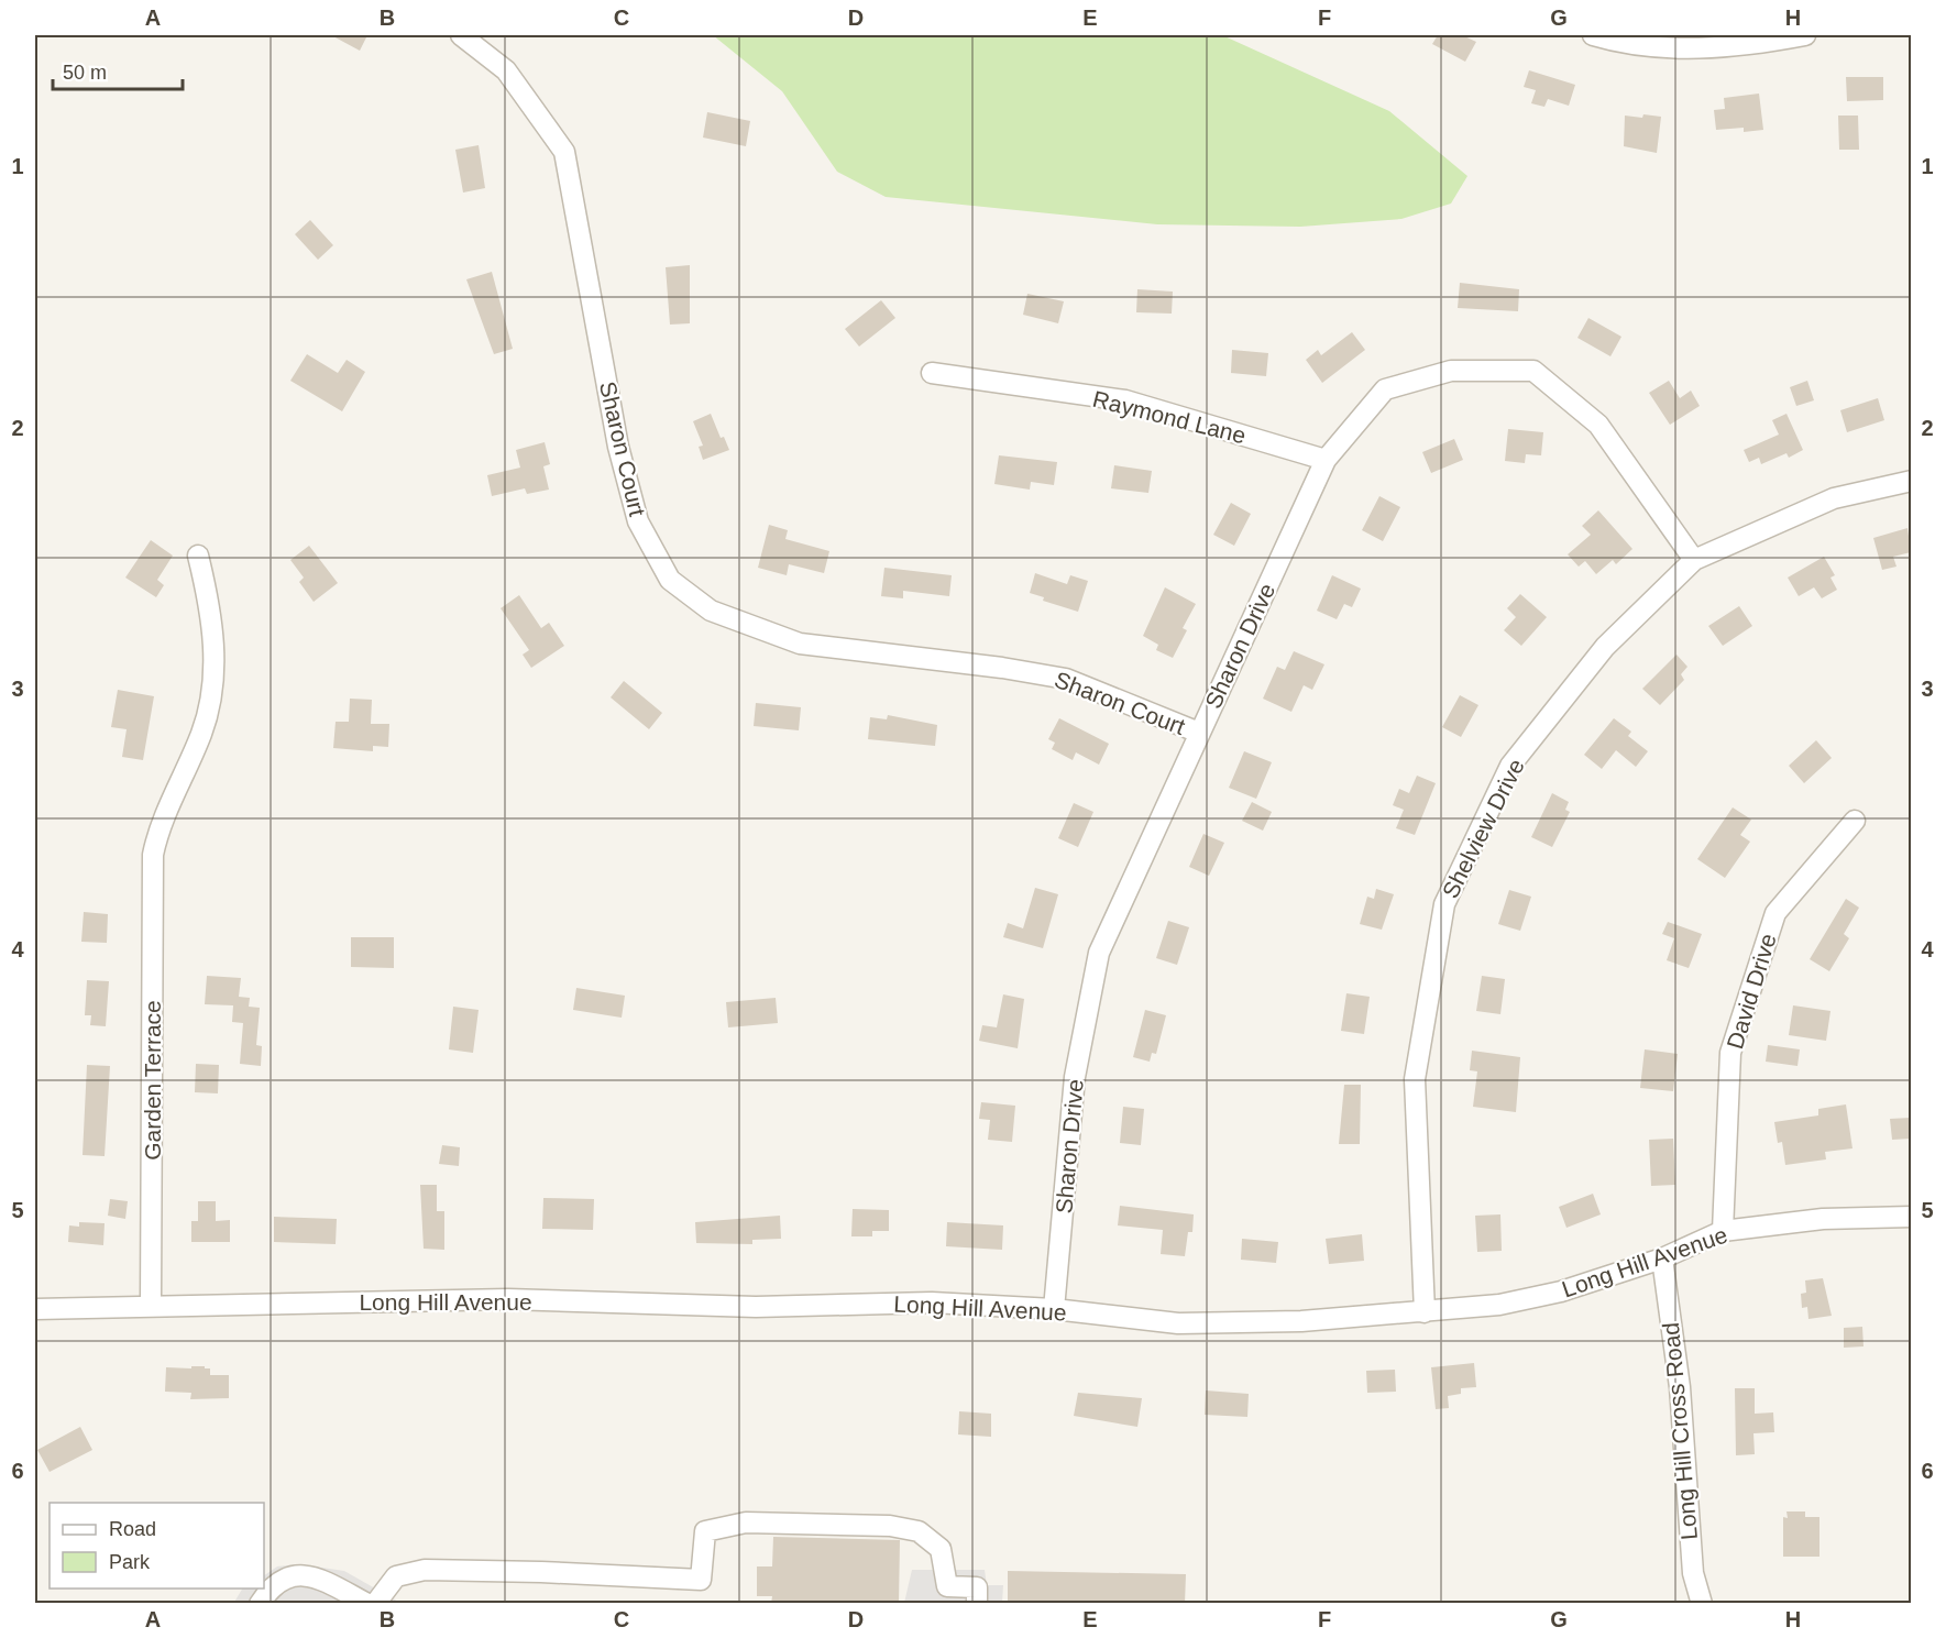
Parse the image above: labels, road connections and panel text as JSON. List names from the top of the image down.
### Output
{
  "streets": {
    "street": [
      "Raymond Lane",
      "Sharon Court",
      "Sharon Drive",
      "Shelview Drive",
      "David Drive",
      "Garden Terrace",
      "Long Hill Avenue",
      "Long Hill Cross Road"
    ]
  },
  "crossings": [
    ["Raymond Lane", "Sharon Drive"],
    ["Sharon Court", "Sharon Drive"],
    ["Sharon Drive", "Shelview Drive"],
    ["Sharon Drive", "Long Hill Avenue"],
    ["Shelview Drive", "Long Hill Avenue"],
    ["David Drive", "Long Hill Avenue"],
    ["Garden Terrace", "Long Hill Avenue"],
    ["Long Hill Avenue", "Long Hill Cross Road"]
  ],
  "legend": ["Road", "Park"],
  "scale_bar": "50 m",
  "grid": {
    "columns": [
      "A",
      "B",
      "C",
      "D",
      "E",
      "F",
      "G",
      "H"
    ],
    "rows": [
      "1",
      "2",
      "3",
      "4",
      "5",
      "6"
    ]
  }
}
